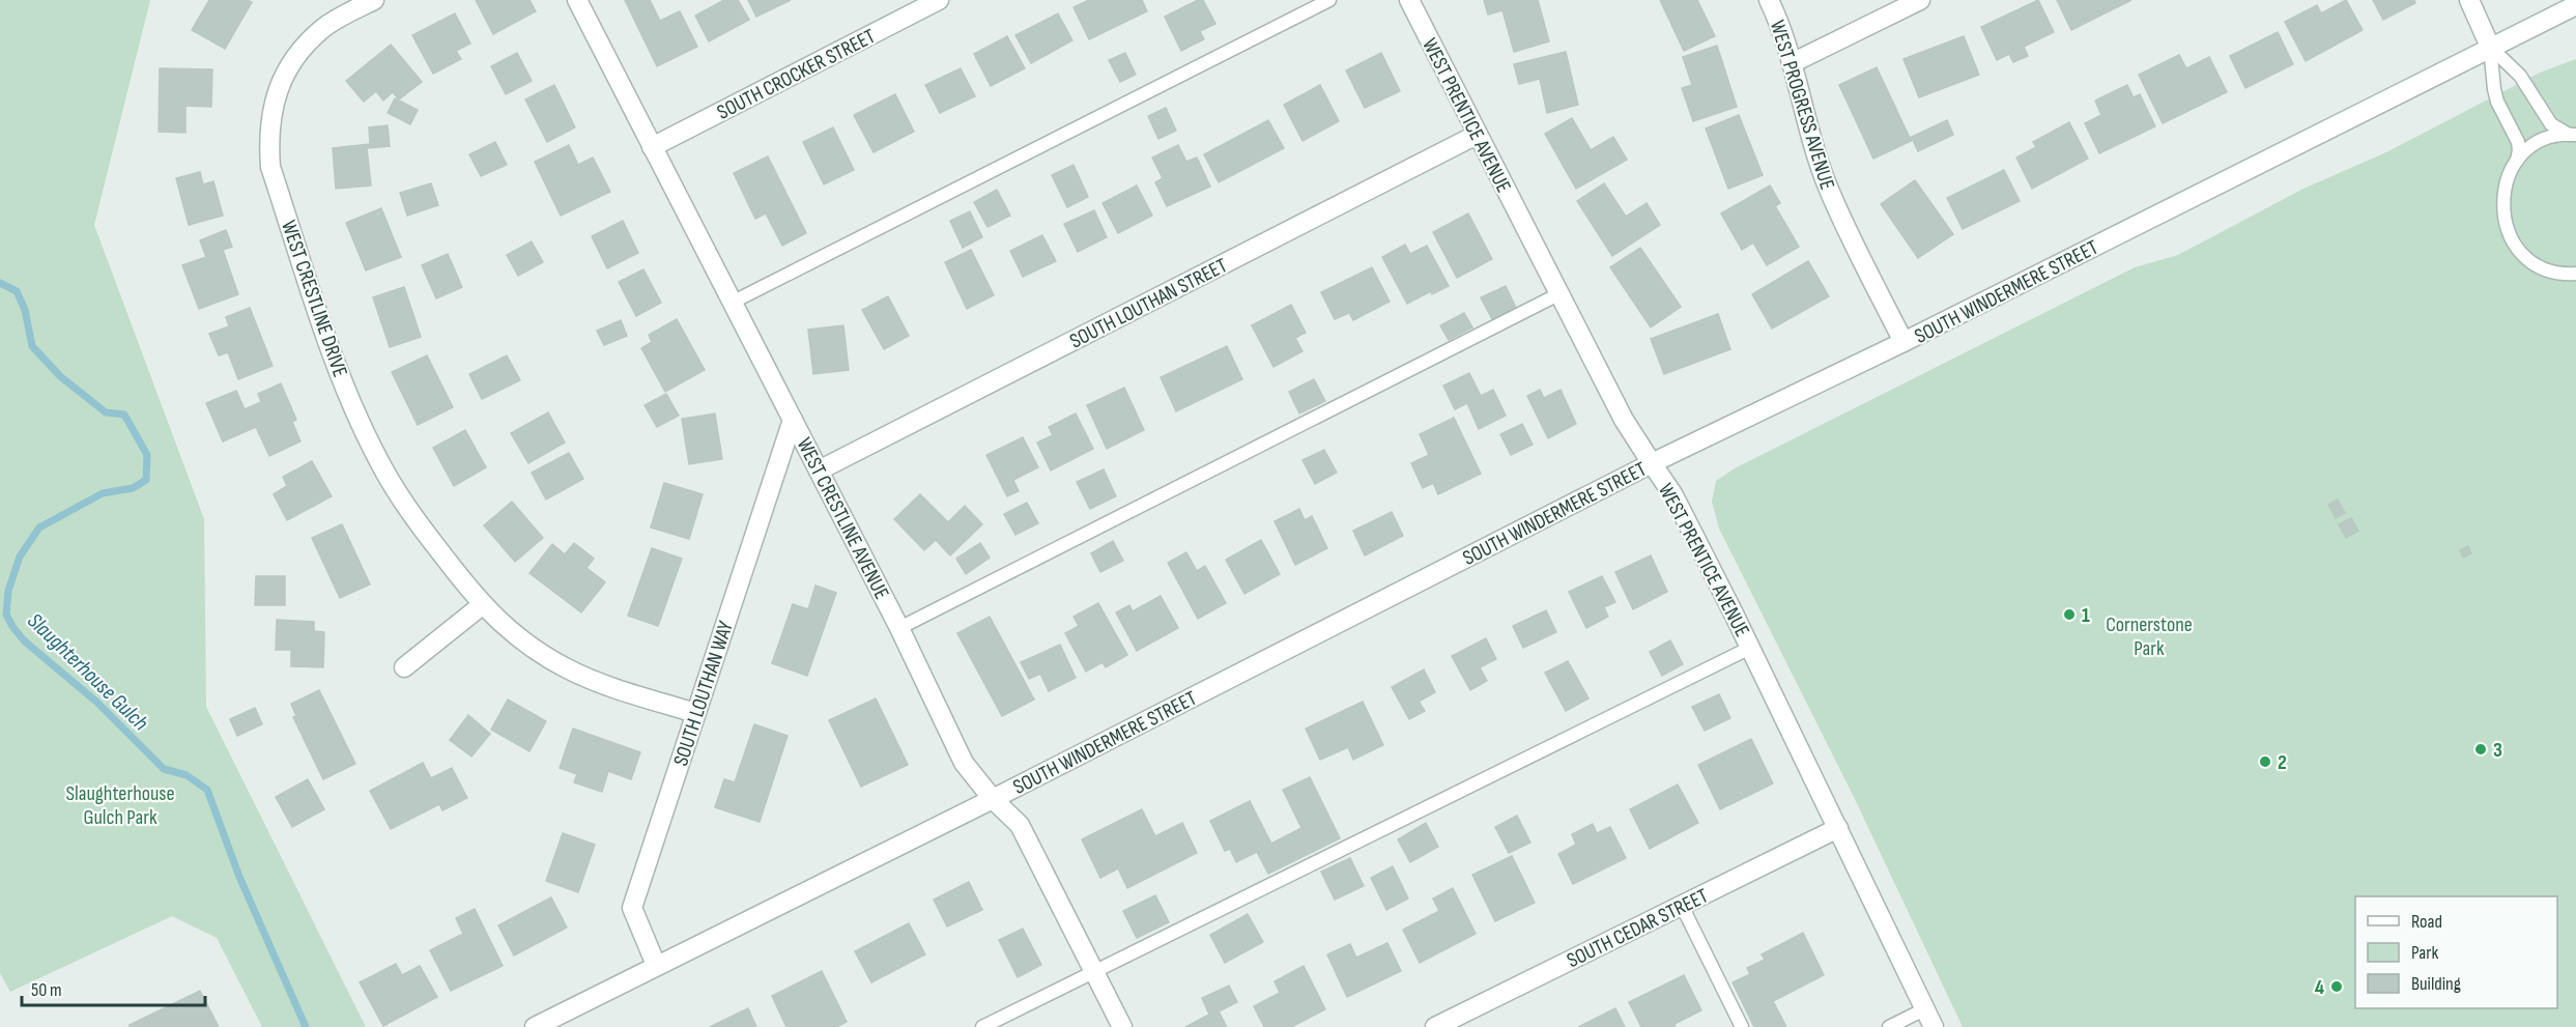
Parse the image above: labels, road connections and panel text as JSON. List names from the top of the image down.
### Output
{
  "streets": {
    "street": [
      "SOUTH CROCKER STREET",
      "WEST PROGRESS AVENUE",
      "WEST PRENTICE AVENUE",
      "SOUTH WINDERMERE STREET",
      "WEST CRESTLINE DRIVE",
      "SOUTH LOUTHAN STREET",
      "WEST CRESTLINE AVENUE",
      "SOUTH LOUTHAN WAY",
      "SOUTH CEDAR STREET"
    ]
  },
  "crossings": [
    ["SOUTH CROCKER STREET", "WEST CRESTLINE AVENUE"],
    ["WEST PROGRESS AVENUE", "SOUTH WINDERMERE STREET"],
    ["WEST PRENTICE AVENUE", "SOUTH WINDERMERE STREET"],
    ["WEST PRENTICE AVENUE", "SOUTH LOUTHAN STREET"],
    ["WEST PRENTICE AVENUE", "SOUTH CEDAR STREET"],
    ["SOUTH WINDERMERE STREET", "WEST CRESTLINE AVENUE"],
    ["SOUTH WINDERMERE STREET", "SOUTH LOUTHAN WAY"],
    ["WEST CRESTLINE DRIVE", "SOUTH LOUTHAN WAY"],
    ["SOUTH LOUTHAN STREET", "WEST CRESTLINE AVENUE"],
    ["WEST CRESTLINE AVENUE", "SOUTH LOUTHAN WAY"]
  ],
  "water": ["Slaughterhouse Gulch"],
  "parks": ["Cornerstone Park", "Slaughterhouse Gulch Park"],
  "places": [
    "1",
    "3",
    "2",
    "4"
  ],
  "legend": ["Road", "Park", "Building"],
  "scale_bar": "50 m"
}
